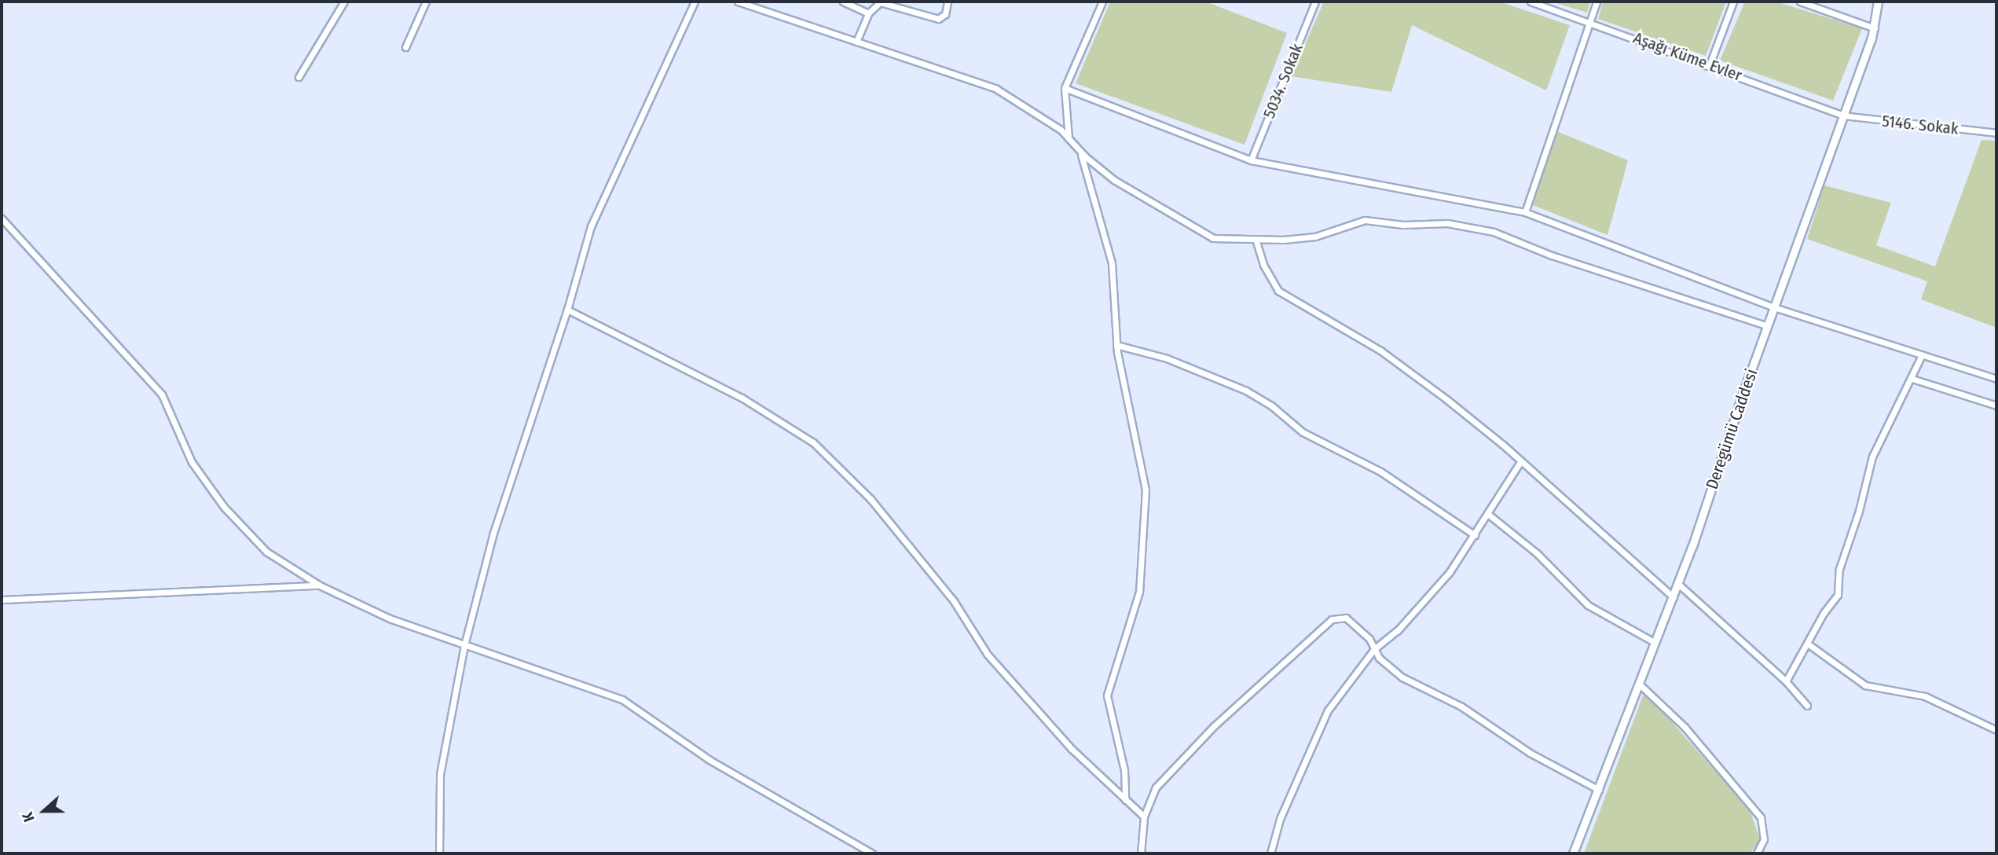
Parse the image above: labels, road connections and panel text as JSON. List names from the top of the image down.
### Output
{
  "streets": {
    "street": [
      "Aşağı Küme Evler",
      "5034. Sokak",
      "5146. Sokak",
      "Deregümü Caddesi"
    ]
  },
  "crossings": [
    ["Aşağı Küme Evler", "5146. Sokak"],
    ["Aşağı Küme Evler", "Deregümü Caddesi"],
    ["5146. Sokak", "Deregümü Caddesi"]
  ],
  "north": "left"
}
